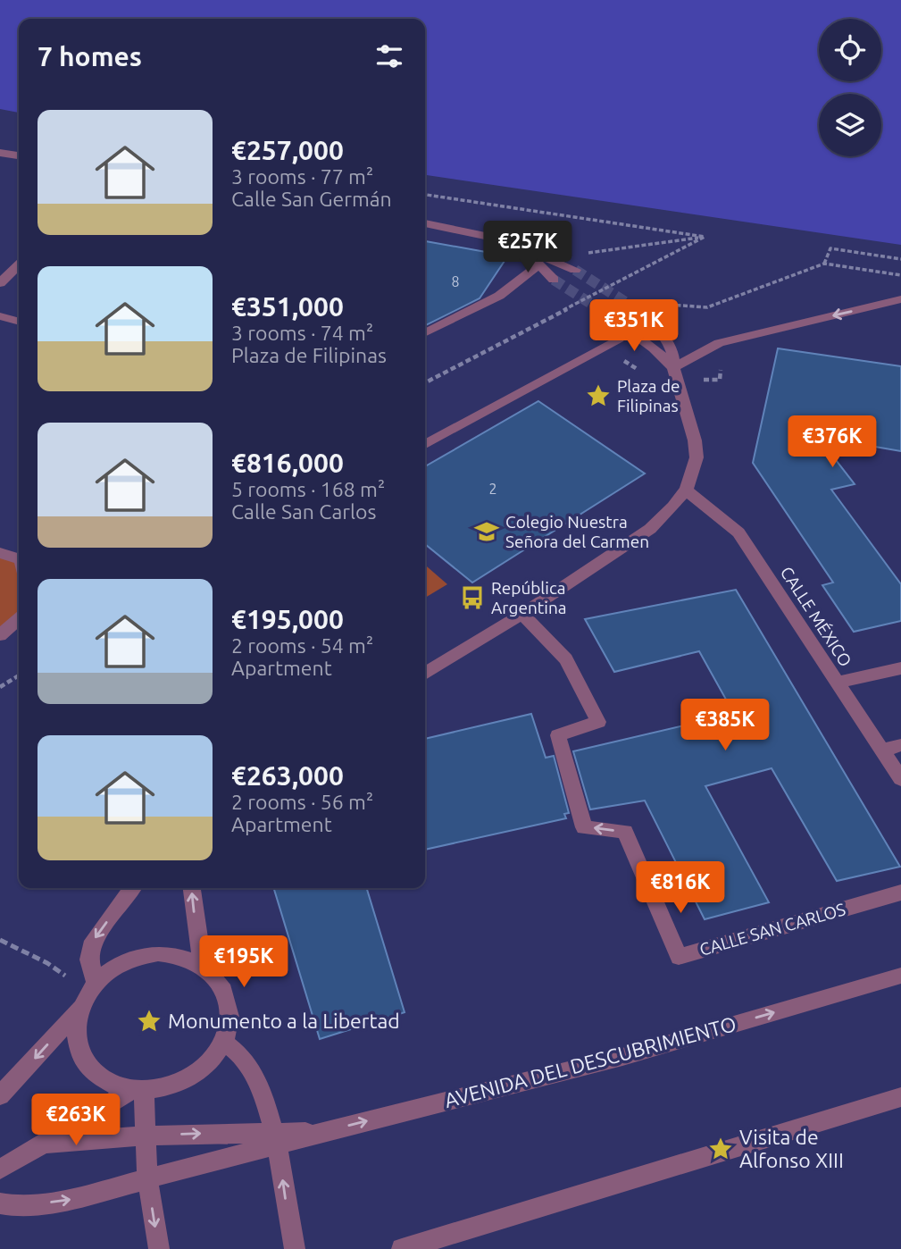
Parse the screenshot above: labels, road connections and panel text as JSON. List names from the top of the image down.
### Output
{
  "streets": {
    "street": ["CALLE MÉXICO", "CALLE SAN CARLOS", "AVENIDA DEL DESCUBRIMIENTO"]
  },
  "places": {
    "place": ["Plaza de Filipinas", "Monumento a la Libertad", "Visita de Alfonso XIII"],
    "school or university": ["Colegio Nuestra Señora del Carmen"],
    "bus stop": ["República Argentina"]
  },
  "house_numbers": ["8", "2"],
  "page": {
    "heading": "7 homes",
    "list": [
      {
        "name": "€257,000",
        "note": "3 rooms · 77 m² · Calle San Germán"
      },
      {
        "name": "€351,000",
        "note": "3 rooms · 74 m² · Plaza de Filipinas"
      },
      {
        "name": "€816,000",
        "note": "5 rooms · 168 m² · Calle San Carlos"
      },
      {
        "name": "€195,000",
        "note": "2 rooms · 54 m² · Apartment"
      },
      {
        "name": "€263,000",
        "note": "2 rooms · 56 m² · Apartment"
      }
    ],
    "price": [
      "€257K",
      "€351K",
      "€376K",
      "€385K",
      "€816K",
      "€195K",
      "€263K"
    ]
  }
}
